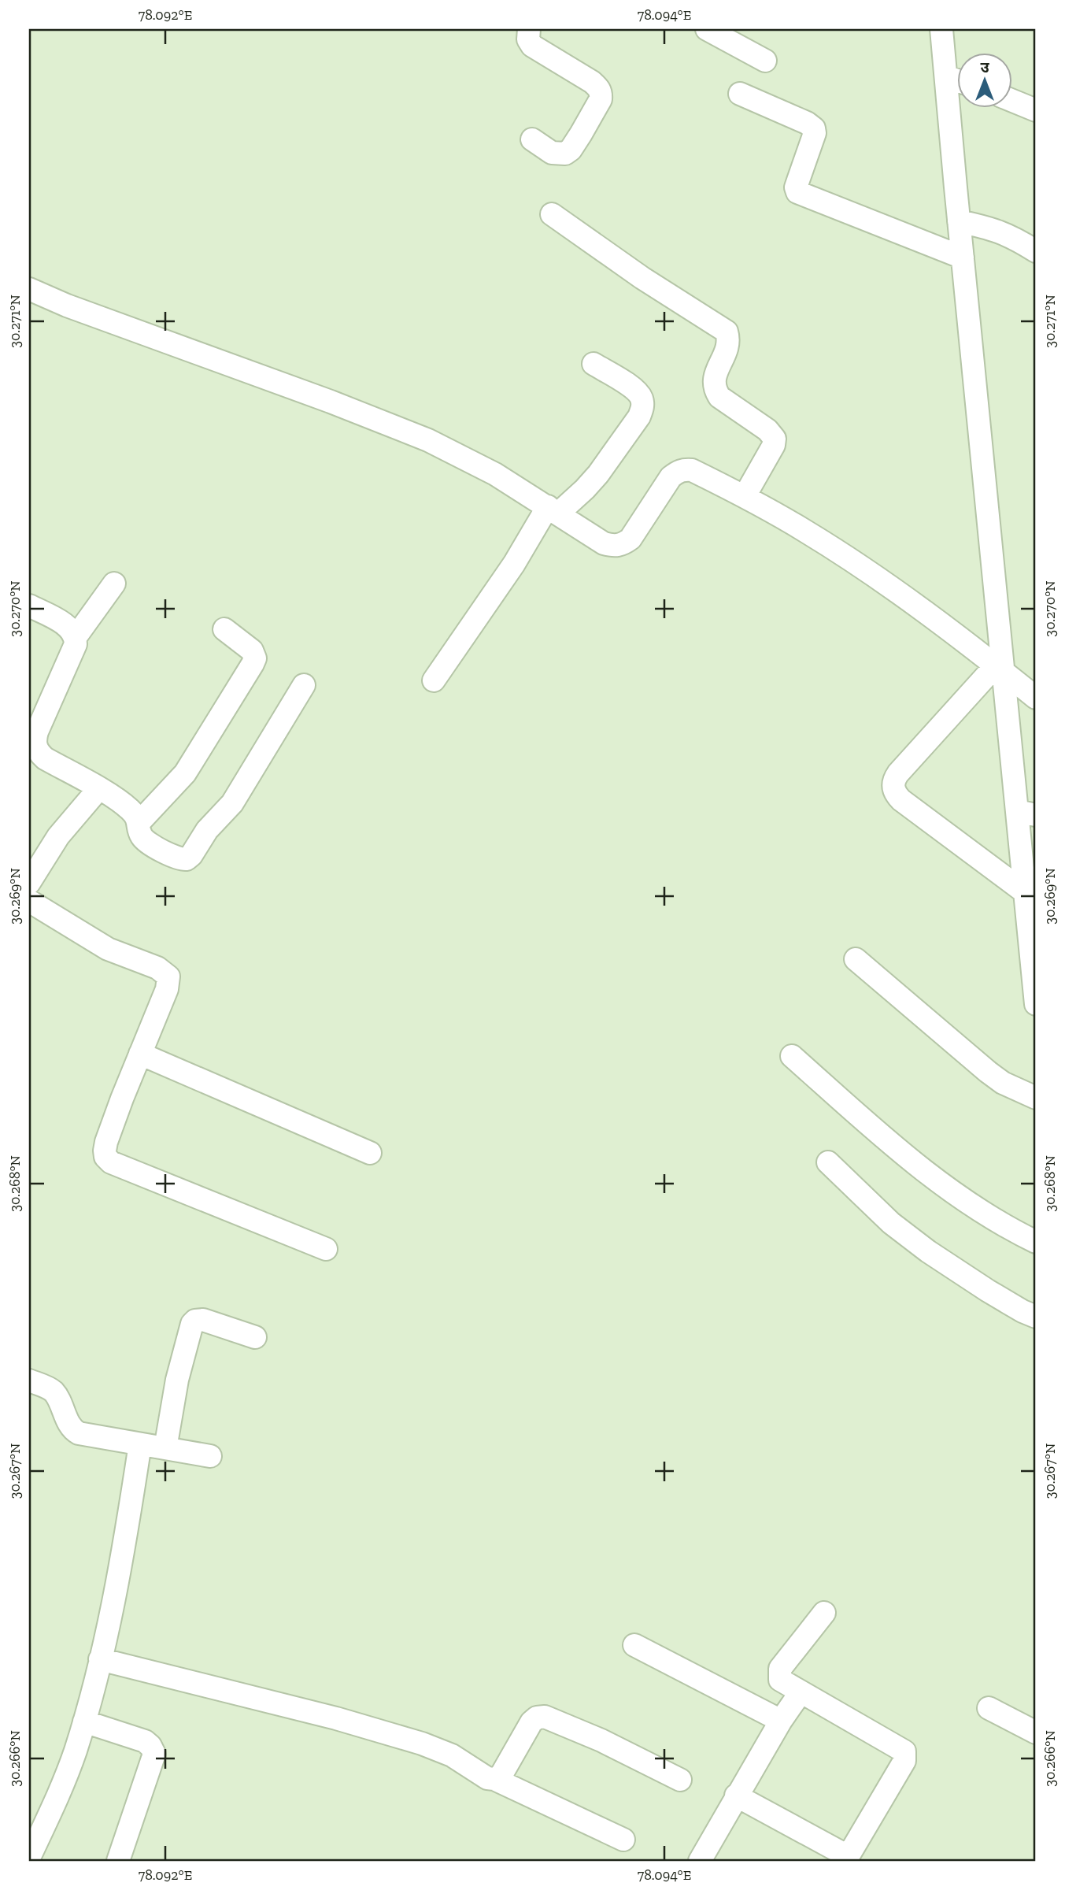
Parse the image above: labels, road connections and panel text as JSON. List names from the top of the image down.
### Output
{
  "north": "top",
  "coordinates": [
    "78.092°E",
    "78.094°E",
    "30.271°N",
    "30.270°N",
    "30.269°N",
    "30.268°N",
    "30.267°N",
    "30.266°N"
  ]
}
